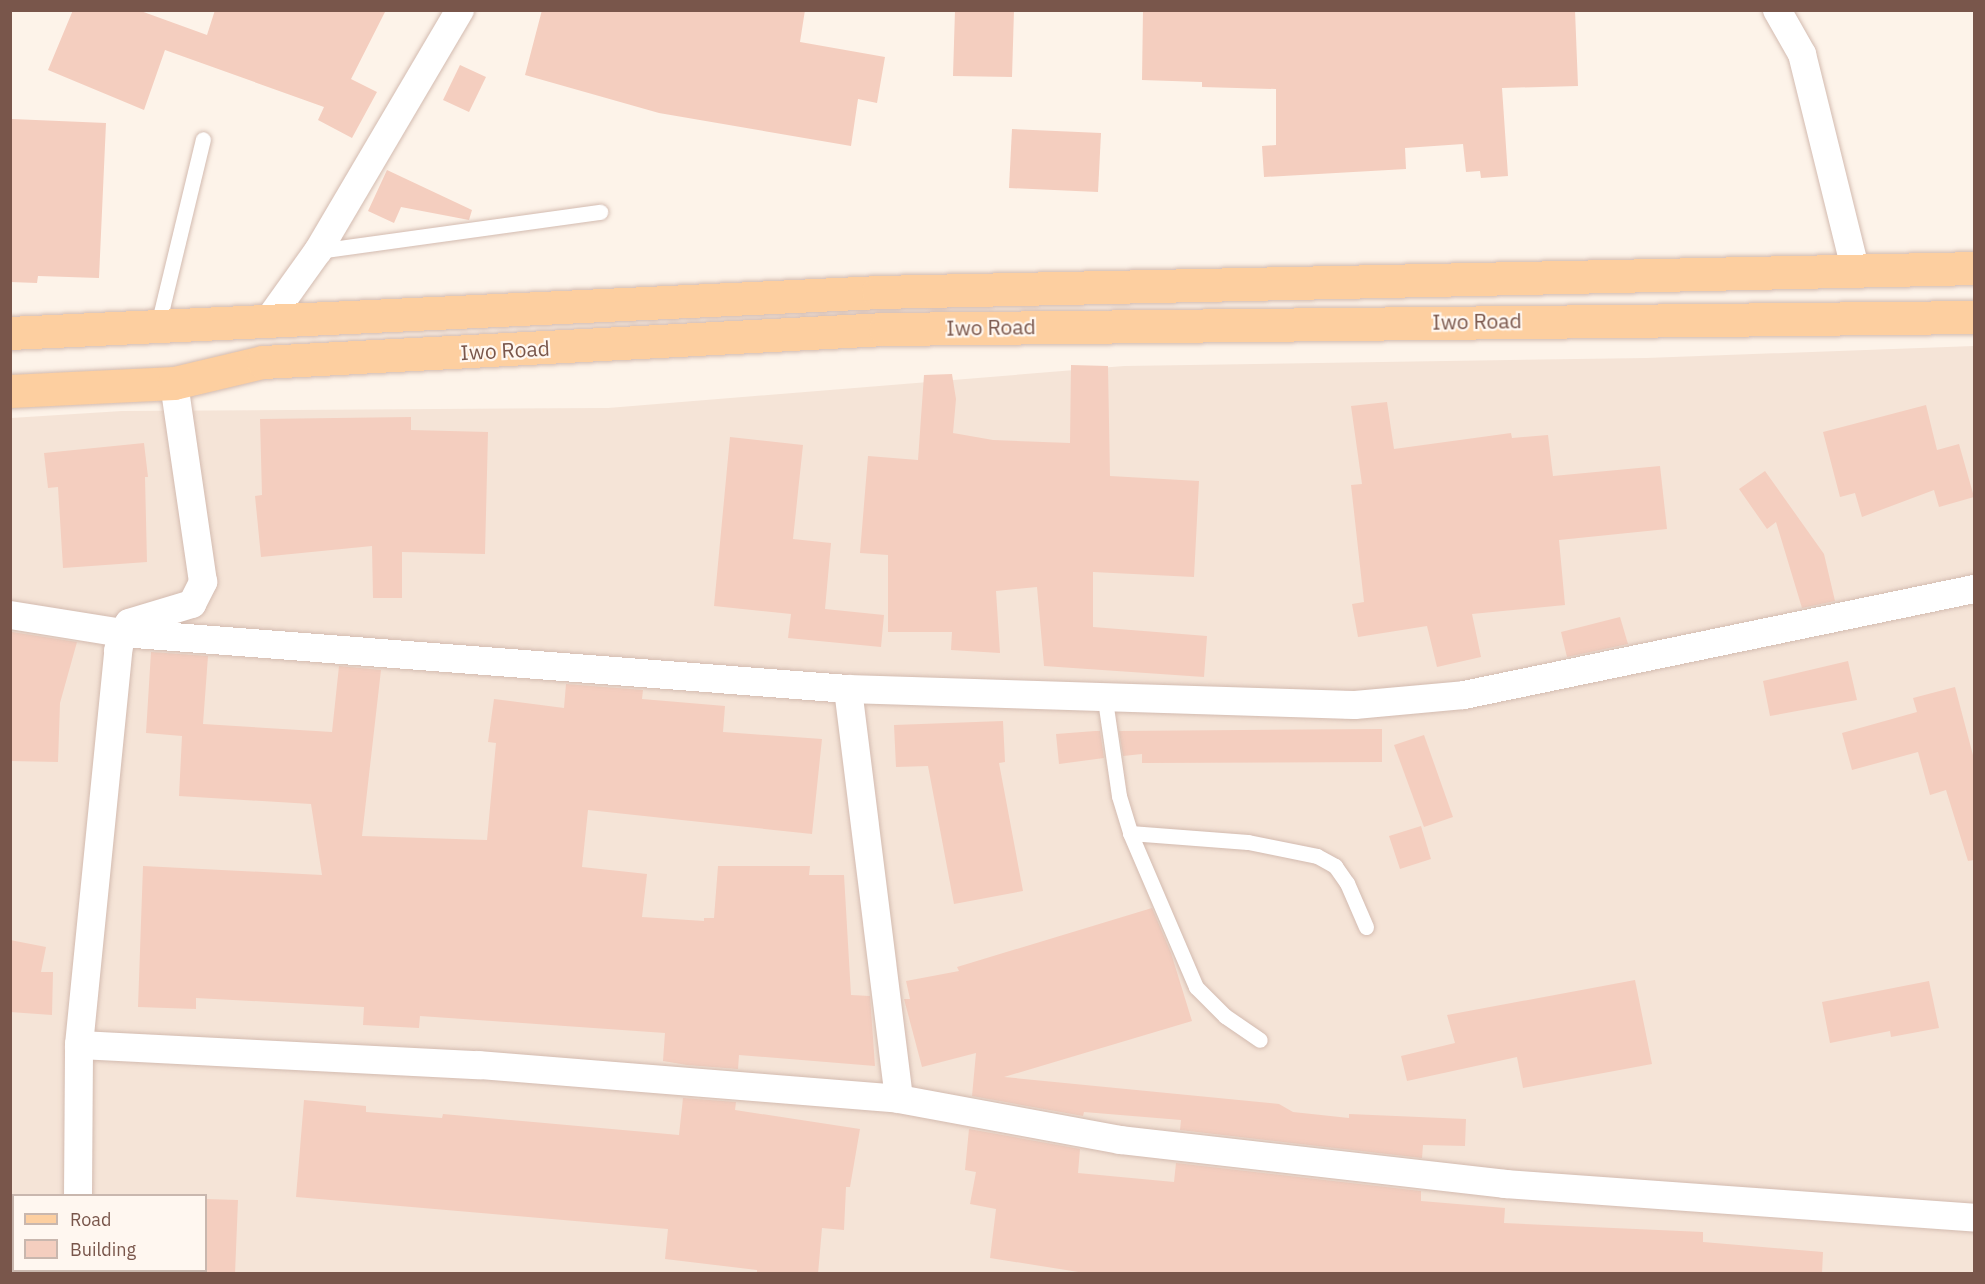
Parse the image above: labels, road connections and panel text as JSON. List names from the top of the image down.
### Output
{
  "streets": {
    "main road": ["Iwo Road"]
  },
  "legend": ["Road", "Building"]
}
